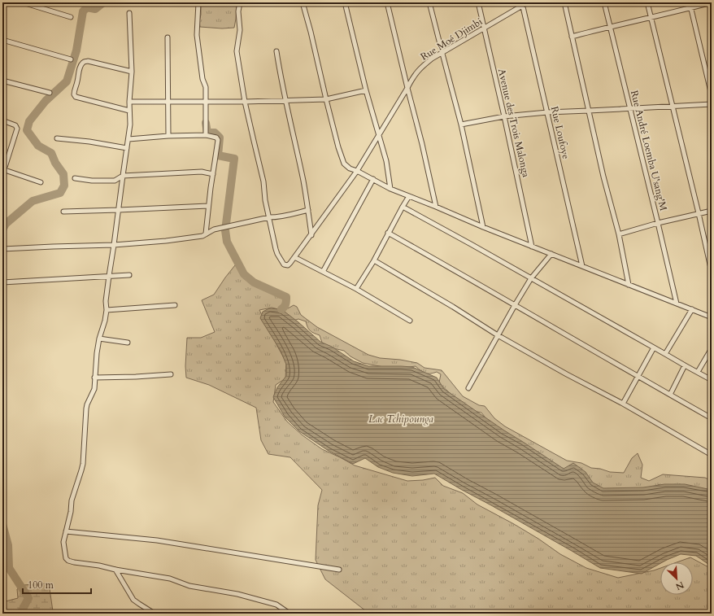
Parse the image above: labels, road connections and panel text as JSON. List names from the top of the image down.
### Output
{
  "streets": {
    "street": [
      "Rue Moé Djimbi",
      "Avenue des Trois Malonga",
      "Rue Loufoye",
      "Rue André Loemba U'sang'M"
    ]
  },
  "crossings": [
    ["Rue Moé Djimbi", "Avenue des Trois Malonga"],
    ["Rue Moé Djimbi", "Rue Loufoye"]
  ],
  "water": ["Lac Tchipounga"],
  "scale_bar": "100 m",
  "north": "bottom right"
}
